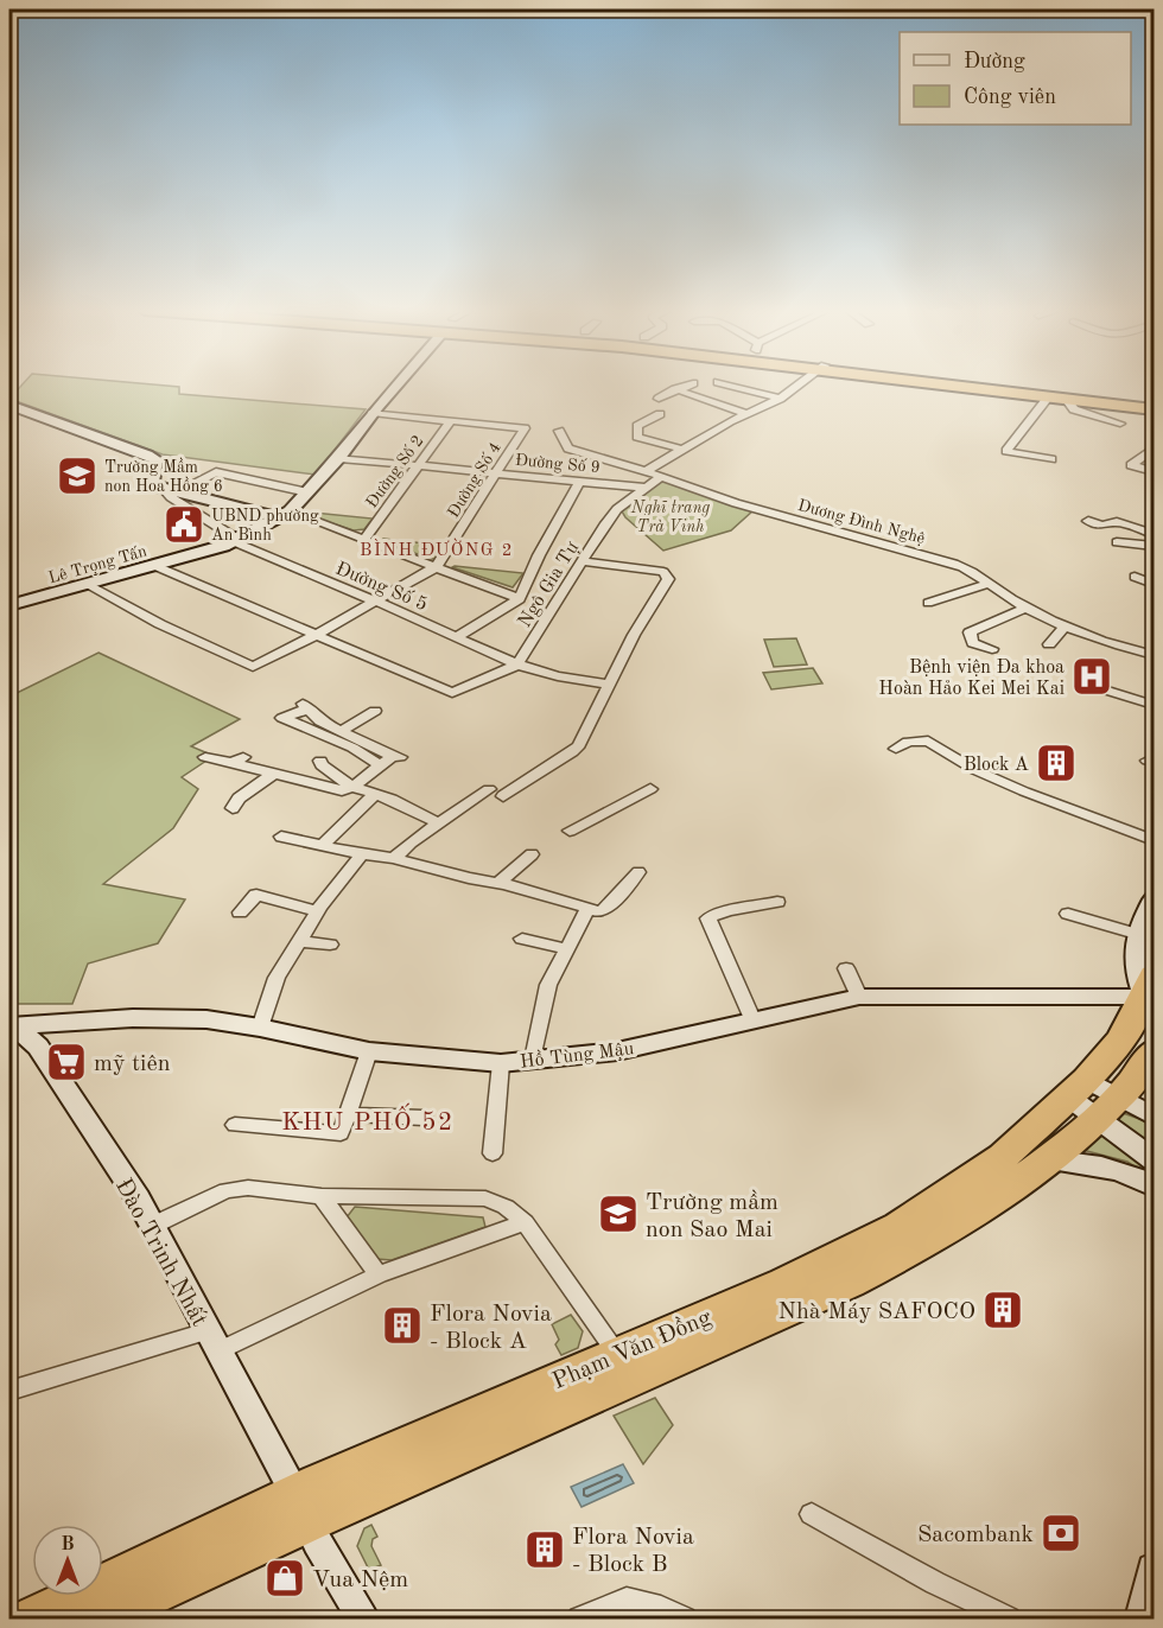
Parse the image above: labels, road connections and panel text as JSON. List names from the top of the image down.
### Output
{
  "streets": {
    "highway": ["Phạm Văn Đồng"],
    "street": [
      "Đường Số 9",
      "Đường Số 2",
      "Đường Số 4",
      "Dương Đình Nghệ",
      "Lê Trọng Tấn",
      "Ngô Gia Tự",
      "Đường Số 5",
      "Hồ Tùng Mậu",
      "Đào Trinh Nhất"
    ]
  },
  "crossings": [
    ["Đường Số 9", "Đường Số 2"],
    ["Đường Số 9", "Đường Số 4"],
    ["Đường Số 9", "Lê Trọng Tấn"],
    ["Đường Số 9", "Ngô Gia Tự"],
    ["Đường Số 2", "Đường Số 4"],
    ["Đường Số 4", "Lê Trọng Tấn"],
    ["Dương Đình Nghệ", "Ngô Gia Tự"],
    ["Lê Trọng Tấn", "Đường Số 5"],
    ["Ngô Gia Tự", "Đường Số 5"],
    ["Hồ Tùng Mậu", "Đào Trinh Nhất"],
    ["Hồ Tùng Mậu", "Phạm Văn Đồng"],
    ["Đào Trinh Nhất", "Phạm Văn Đồng"]
  ],
  "districts": ["BÌNH ĐƯỜNG 2", "KHU PHỐ 52"],
  "parks": ["Nghĩ trang Trà Vinh"],
  "places": {
    "school or university": ["Trường Mầm non Hoa Hồng 6", "Trường mầm non Sao Mai"],
    "public building": ["UBND phường An Bình"],
    "hospital": ["Bệnh viện Đa khoa Hoàn Hảo Kei Mei Kai"],
    "building": [
      "Block A",
      "Nhà Máy SAFOCO",
      "Flora Novia - Block A",
      "Flora Novia - Block B"
    ],
    "supermarket": ["mỹ tiên"],
    "bank": ["Sacombank"],
    "shop": ["Vua Nệm"]
  },
  "legend": ["Đường", "Công viên"],
  "north": "top"
}
